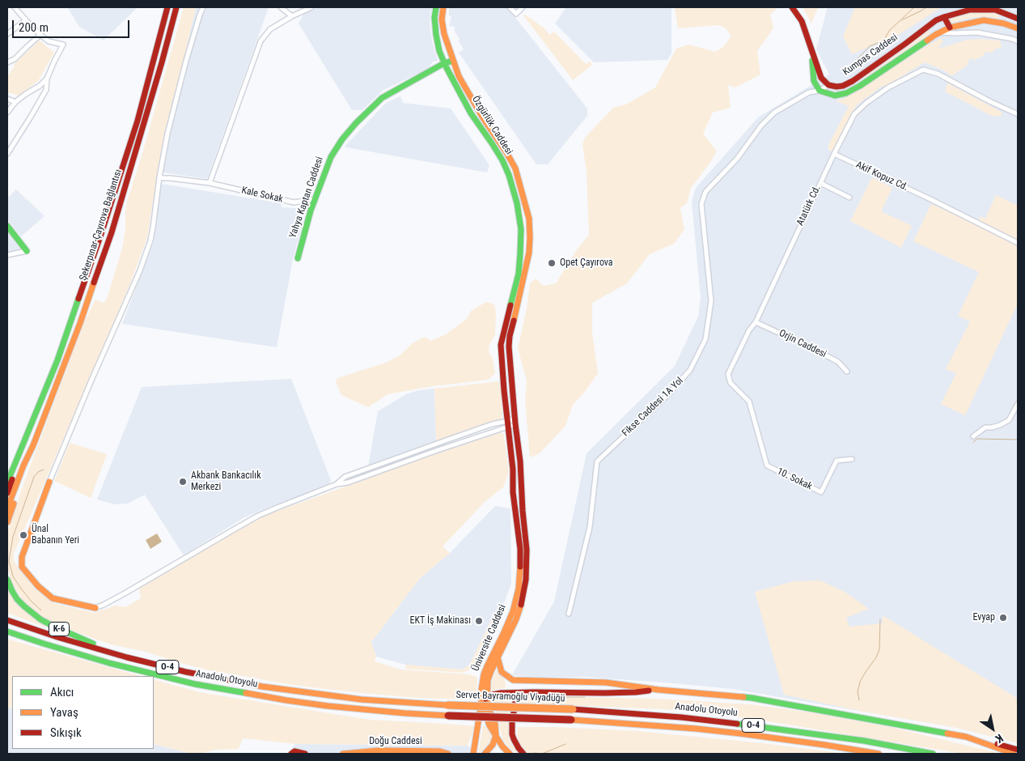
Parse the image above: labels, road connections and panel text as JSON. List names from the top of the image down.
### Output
{
  "streets": {
    "main road": [
      "Kumpas Caddesi",
      "Özgürlük Caddesi",
      "Yahya Kaptan Caddesi",
      "Şekerpınar-Çayırova Bağlantısı",
      "K-6",
      "Üniversite Caddesi",
      "O-4",
      "Anadolu Otoyolu",
      "Servet Bayramoğlu Viyadüğü",
      "Doğu Caddesi"
    ],
    "street": [
      "Akif Kopuz Cd.",
      "Kale Sokak",
      "Atatürk Cd.",
      "Orjin Caddesi",
      "Fikse Caddesi 1A Yol",
      "10. Sokak"
    ]
  },
  "crossings": [
    ["Kumpas Caddesi", "Fikse Caddesi 1A Yol"],
    ["Özgürlük Caddesi", "Yahya Kaptan Caddesi"],
    ["Özgürlük Caddesi", "Üniversite Caddesi"],
    ["Akif Kopuz Cd.", "Atatürk Cd."],
    ["Kale Sokak", "Yahya Kaptan Caddesi"],
    ["Atatürk Cd.", "Orjin Caddesi"],
    ["Atatürk Cd.", "10. Sokak"],
    ["K-6", "Anadolu Otoyolu"],
    ["Anadolu Otoyolu", "Servet Bayramoğlu Viyadüğü"]
  ],
  "places": [
    "Opet Çayırova",
    "Akbank Bankacılık Merkezi",
    "Ünal Babanın Yeri",
    "Evyap",
    "EKT İş Makinası"
  ],
  "legend": ["Akıcı", "Yavaş", "Sıkışık"],
  "scale_bar": "200 m",
  "north": "bottom right"
}
